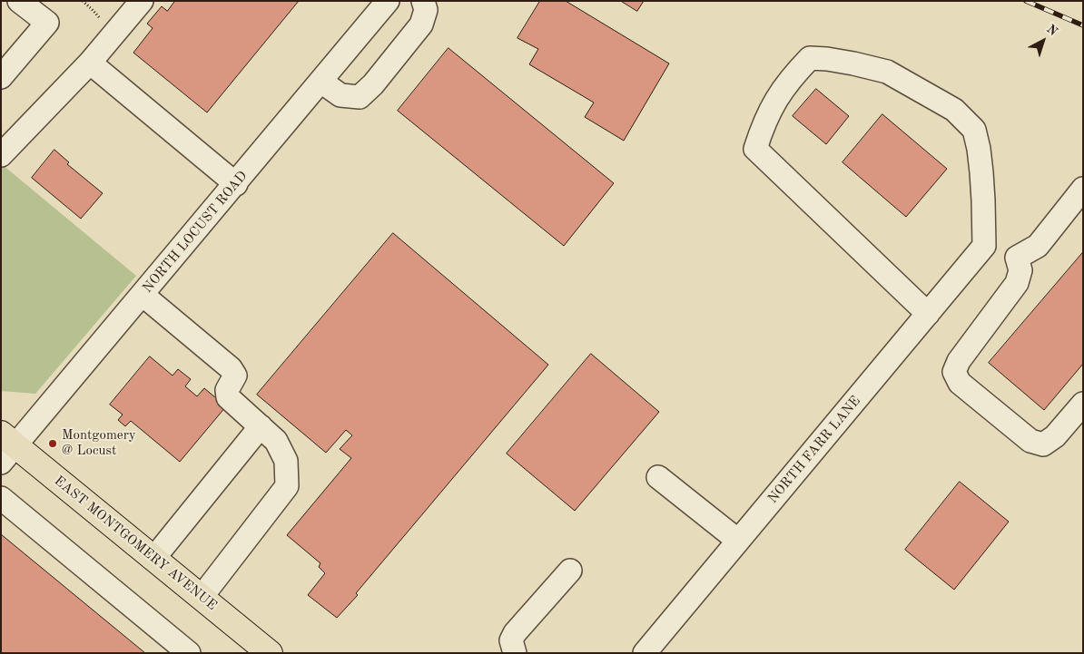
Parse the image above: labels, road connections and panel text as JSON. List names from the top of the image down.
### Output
{
  "streets": {
    "main road": ["EAST MONTGOMERY AVENUE"],
    "street": ["NORTH LOCUST ROAD", "NORTH FARR LANE"]
  },
  "crossings": [
    ["NORTH LOCUST ROAD", "EAST MONTGOMERY AVENUE"]
  ],
  "places": ["Montgomery @ Locust"],
  "north": "top right"
}
